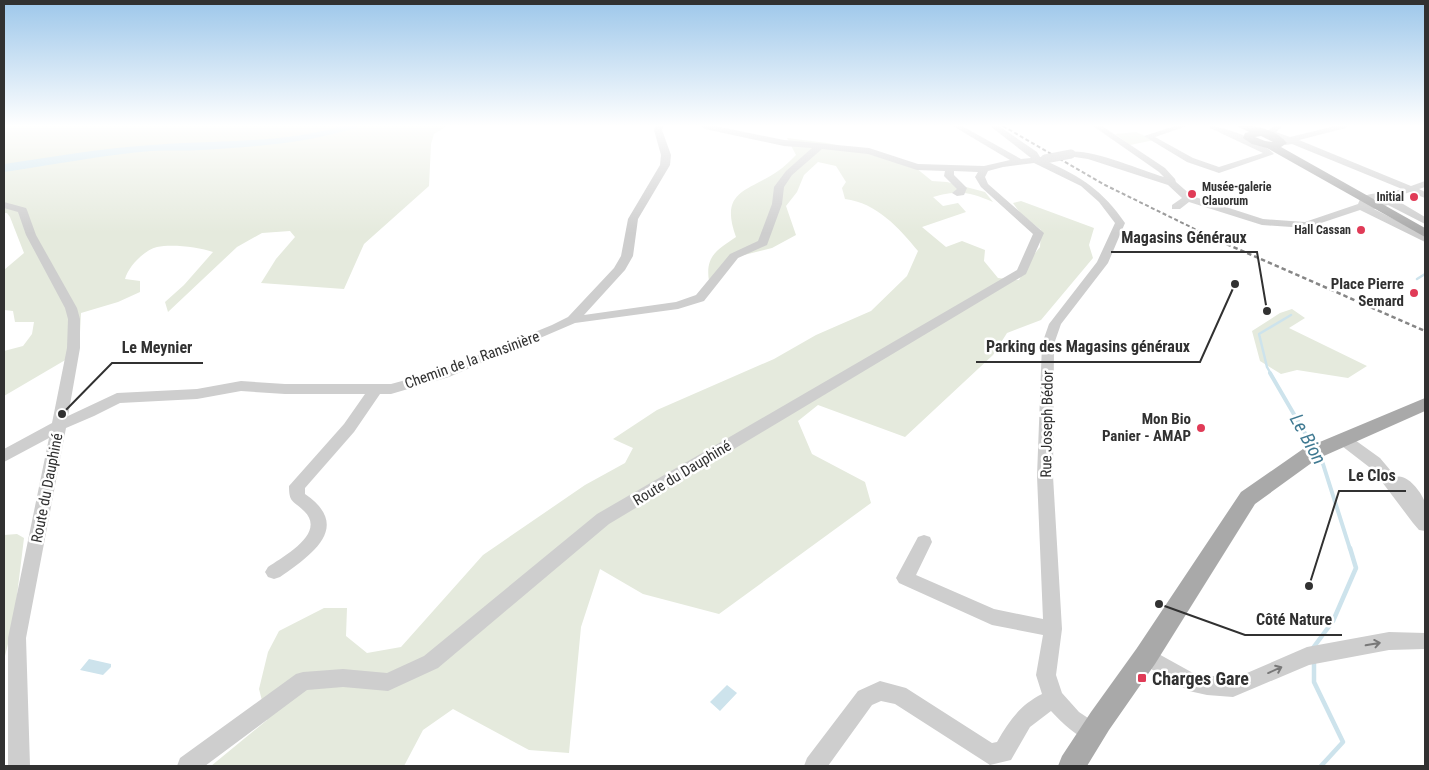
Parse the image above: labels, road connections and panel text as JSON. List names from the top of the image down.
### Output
{
  "streets": {
    "street": ["Chemin de la Ransinière", "Rue Joseph Bédor", "Route du Dauphiné"]
  },
  "crossings": [
    ["Chemin de la Ransinière", "Route du Dauphiné"]
  ],
  "water": ["Le Bion"],
  "places": {
    "other": [
      "Musée-galerie Clauorum",
      "Initial",
      "Hall Cassan",
      "Parking des Magasins généraux",
      "Place Pierre Semard",
      "Magasins Généraux",
      "Le Meynier",
      "Mon Bio Panier - AMAP",
      "Le Clos",
      "Côté Nature"
    ],
    "transit": ["Charges Gare"]
  }
}
